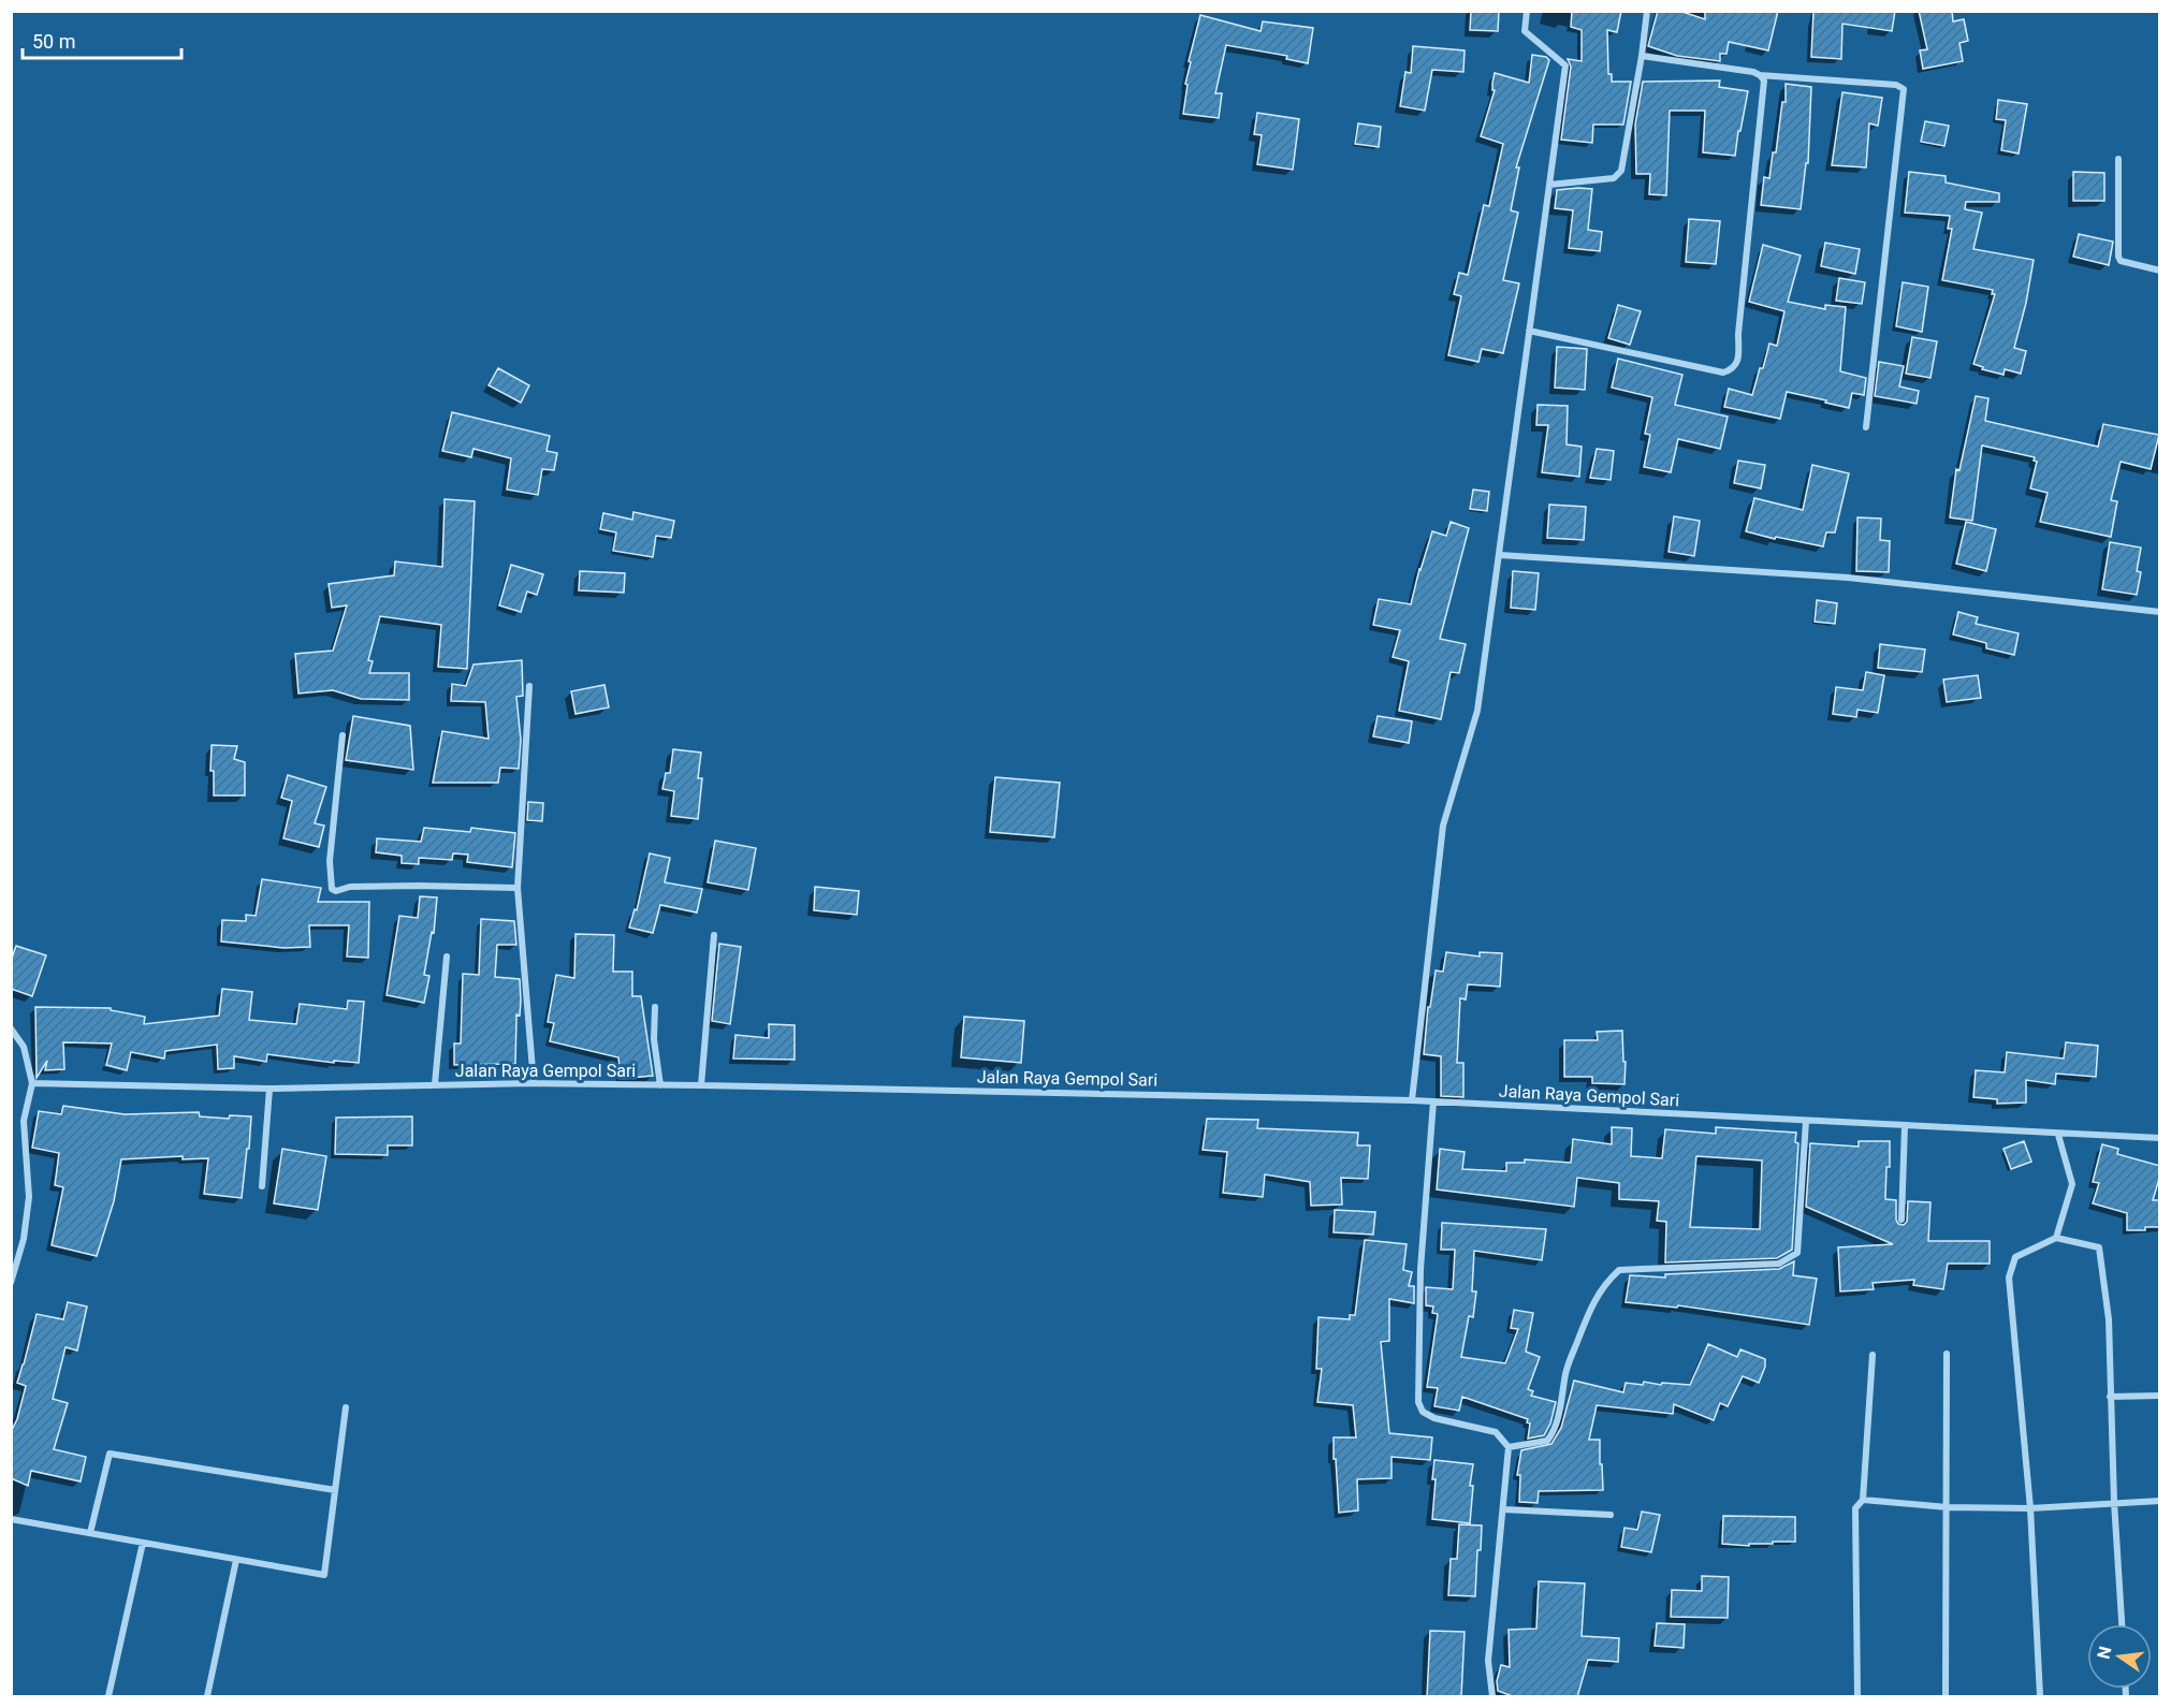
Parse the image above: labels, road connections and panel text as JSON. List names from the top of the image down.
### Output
{
  "streets": {
    "street": ["Jalan Raya Gempol Sari"]
  },
  "scale_bar": "50 m",
  "north": "left"
}
